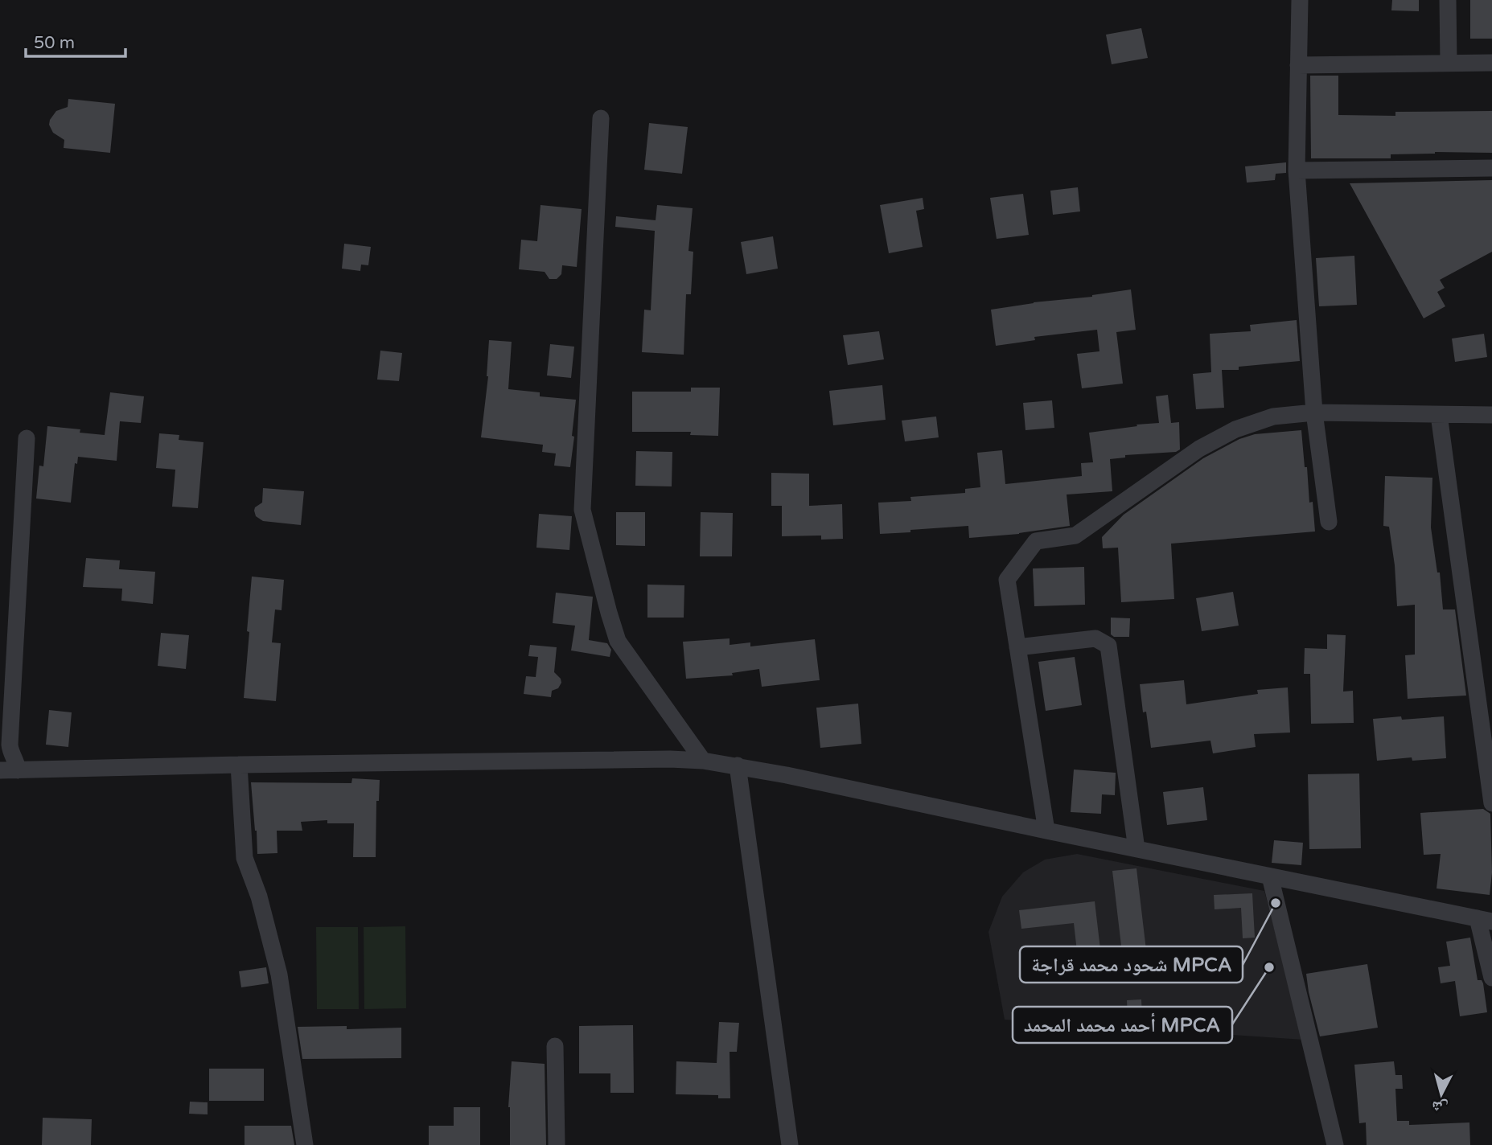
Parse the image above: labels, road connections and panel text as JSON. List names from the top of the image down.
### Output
{
  "places": ["شحود محمد قراجة MPCA", "أحمد محمد المحمد MPCA"],
  "scale_bar": "50 m",
  "north": "bottom"
}
